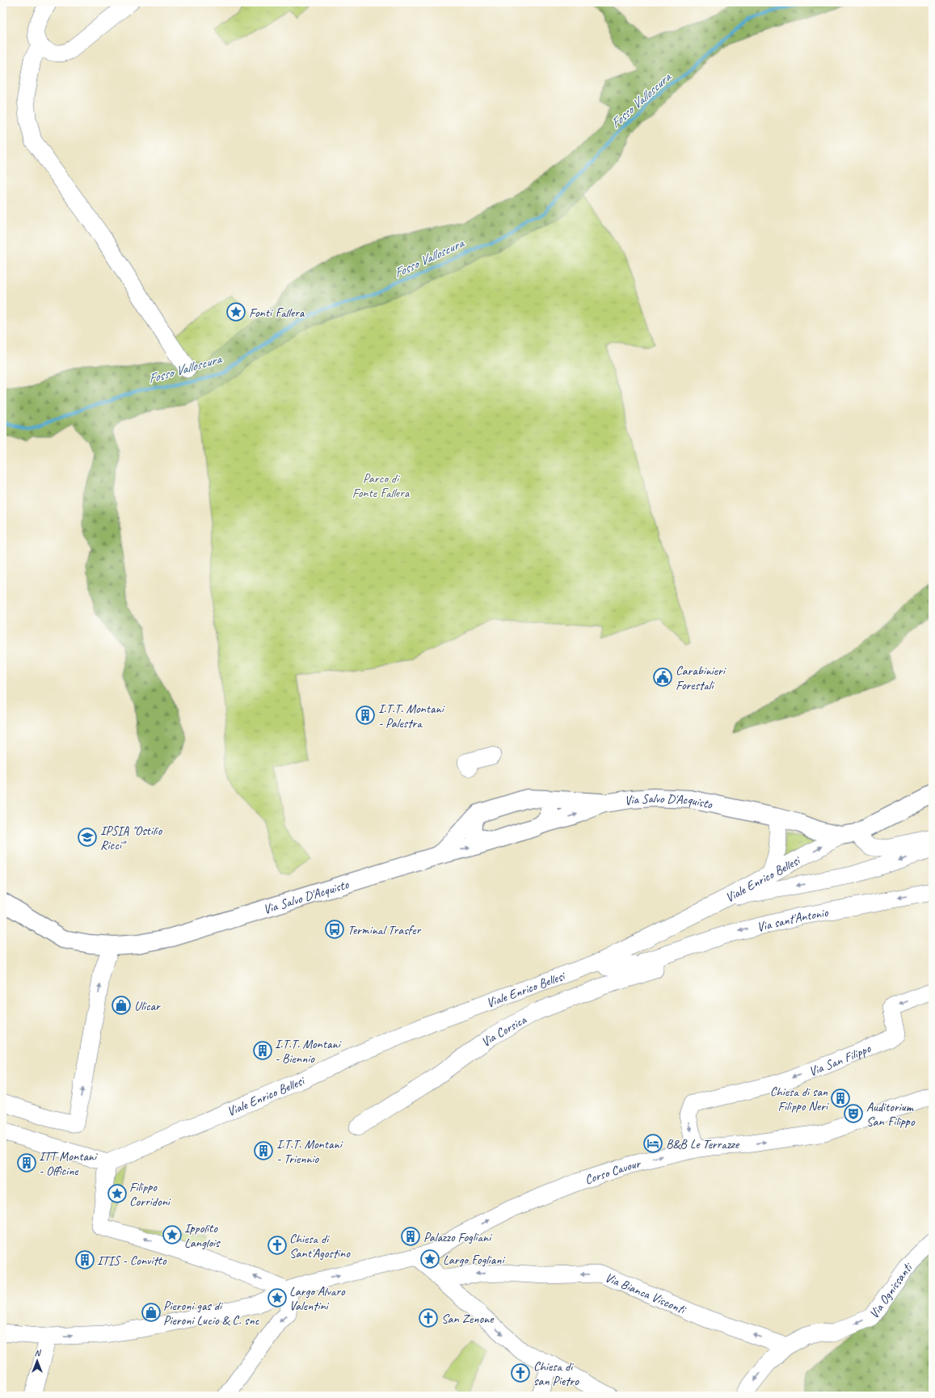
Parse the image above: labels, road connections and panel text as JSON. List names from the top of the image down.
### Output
{
  "streets": {
    "main road": ["Via Salvo D'Acquisto", "Viale Enrico Bellesi"],
    "street": [
      "Via sant'Antonio",
      "Via Corsica",
      "Via San Filippo",
      "Corso Cavour",
      "Via Ognissanti",
      "Via Bianca Visconti"
    ]
  },
  "crossings": [
    ["Via Salvo D'Acquisto", "Viale Enrico Bellesi"],
    ["Viale Enrico Bellesi", "Via sant'Antonio"],
    ["Via sant'Antonio", "Via Corsica"],
    ["Via San Filippo", "Corso Cavour"],
    ["Via Ognissanti", "Via Bianca Visconti"]
  ],
  "one_way": [
    "Via San Filippo",
    "Corso Cavour",
    "Via Ognissanti",
    "Via Bianca Visconti"
  ],
  "water": ["Fosso Valloscura"],
  "parks": ["Parco di Fonte Fallera"],
  "places": {
    "place": [
      "Fonti Fallera",
      "Filippo Corridoni",
      "Ippolito Langlois",
      "Largo Fogliani",
      "Largo Alvaro Valentini"
    ],
    "public building": ["Carabinieri Forestali"],
    "building": [
      "I.T.T. Montani - Palestra",
      "I.T.T. Montani - Biennio",
      "Chiesa di san Filippo Neri",
      "I.T.T. Montani - Triennio",
      "ITT Montani - Officine",
      "Palazzo Fogliani",
      "ITIS - Convitto"
    ],
    "school or university": ["IPSIA \"Ostilio Ricci\""],
    "bus stop": ["Terminal Trasfer"],
    "shop": ["Ulicar", "Pieroni gas di Pieroni Lucio & C. snc"],
    "theatre": ["Auditorium San Filippo"],
    "hotel": ["B&B Le Terrazze"],
    "church": ["Chiesa di Sant'Agostino", "San Zenone", "Chiesa di san Pietro"]
  },
  "north": "top"
}
